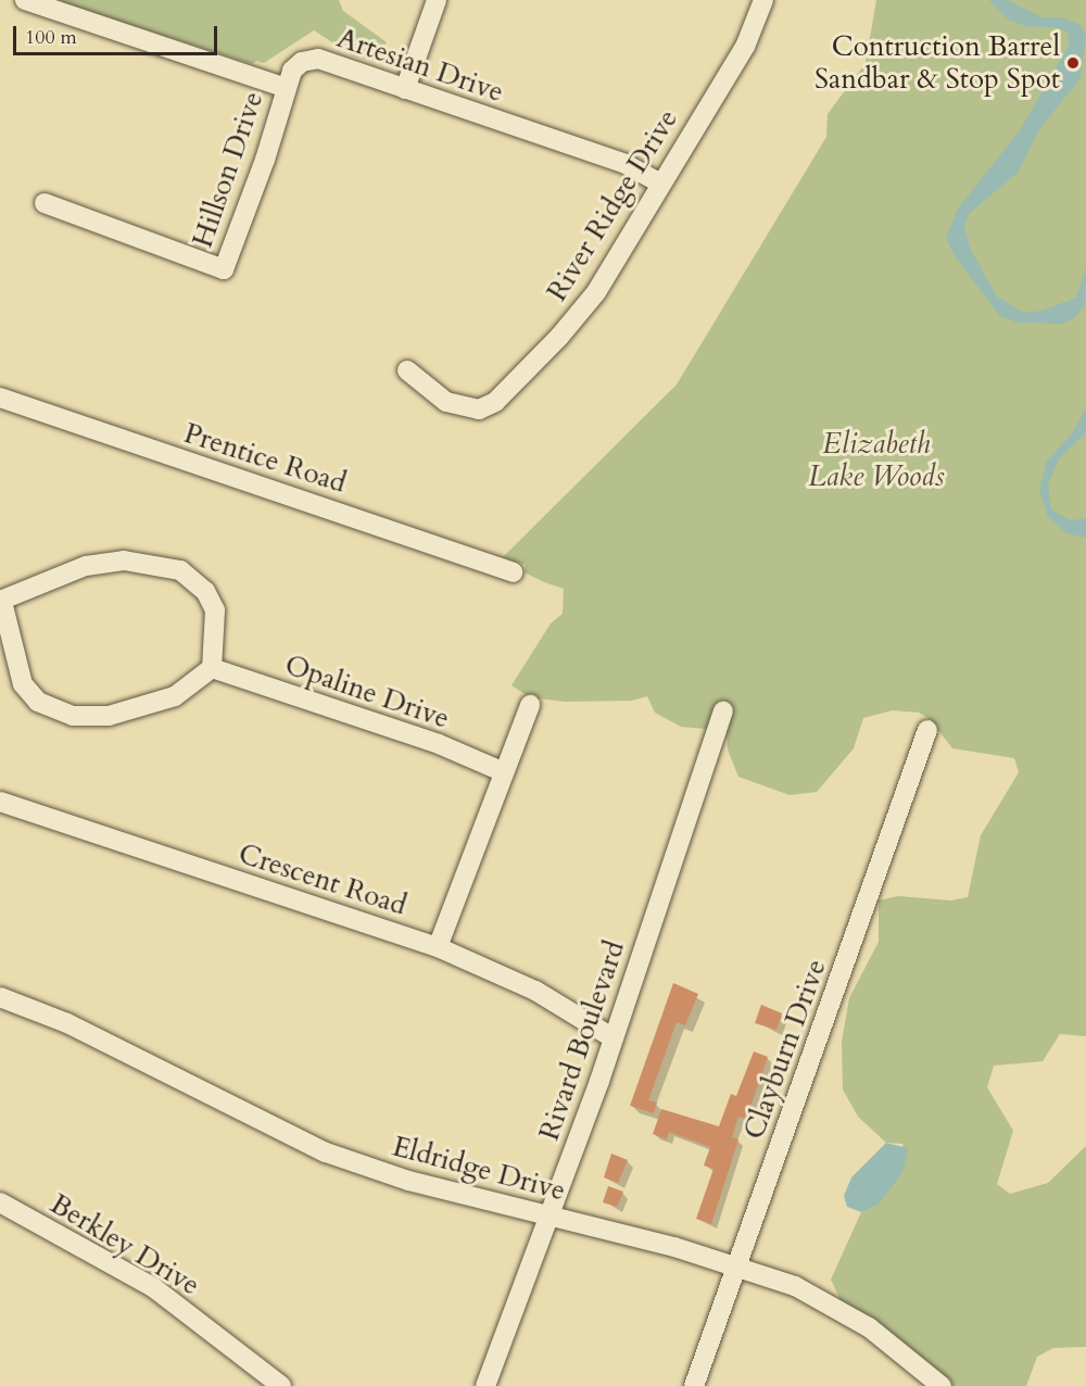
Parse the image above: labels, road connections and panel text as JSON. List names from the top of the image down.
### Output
{
  "streets": {
    "street": [
      "Artesian Drive",
      "Hillson Drive",
      "River Ridge Drive",
      "Prentice Road",
      "Opaline Drive",
      "Crescent Road",
      "Rivard Boulevard",
      "Clayburn Drive",
      "Eldridge Drive",
      "Berkley Drive"
    ]
  },
  "crossings": [
    ["Artesian Drive", "Hillson Drive"],
    ["Artesian Drive", "River Ridge Drive"],
    ["Crescent Road", "Rivard Boulevard"],
    ["Rivard Boulevard", "Eldridge Drive"],
    ["Clayburn Drive", "Eldridge Drive"]
  ],
  "parks": ["Elizabeth Lake Woods"],
  "places": ["Contruction Barrel Sandbar & Stop Spot"],
  "scale_bar": "100 m"
}
